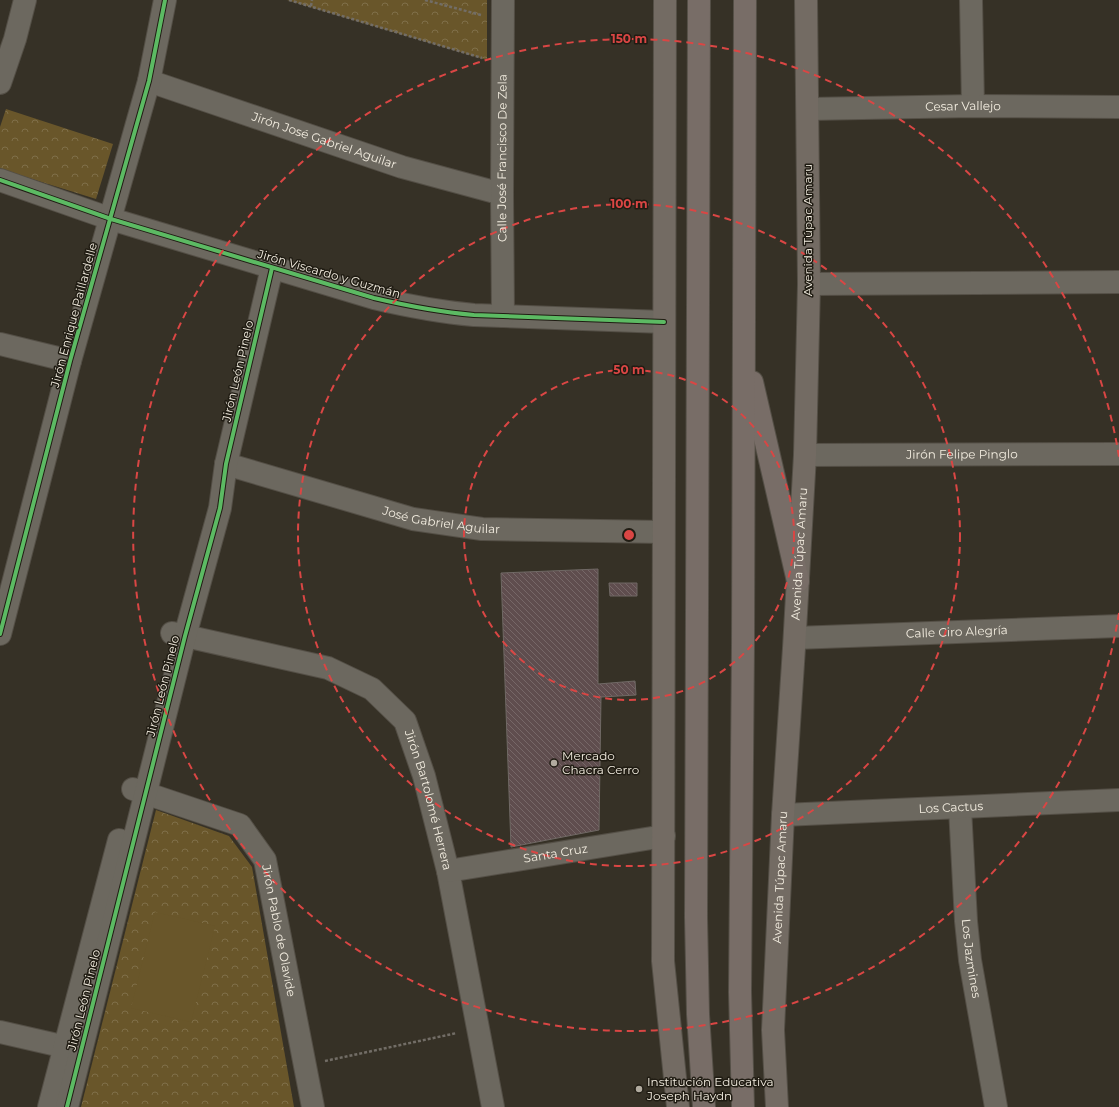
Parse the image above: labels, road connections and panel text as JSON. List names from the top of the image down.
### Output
{
  "streets": {
    "main road": ["Avenida Túpac Amaru"],
    "street": [
      "Cesar Vallejo",
      "Jirón José Gabriel Aguilar",
      "Calle José Francisco De Zela",
      "Jirón Viscardo y Guzmán",
      "Jirón Enrique Paillardelle",
      "Jirón León Pinelo",
      "Jirón Felipe Pinglo",
      "José Gabriel Aguilar",
      "Calle Ciro Alegría",
      "Jirón Bartolomé Herrera",
      "Los Cactus",
      "Santa Cruz",
      "Jirón Pablo de Olavide",
      "Los Jazmines"
    ]
  },
  "crossings": [
    ["Cesar Vallejo", "Avenida Túpac Amaru"],
    ["Jirón José Gabriel Aguilar", "Calle José Francisco De Zela"],
    ["Jirón José Gabriel Aguilar", "Jirón Enrique Paillardelle"],
    ["Calle José Francisco De Zela", "Jirón Viscardo y Guzmán"],
    ["Avenida Túpac Amaru", "Jirón Felipe Pinglo"],
    ["Avenida Túpac Amaru", "Calle Ciro Alegría"],
    ["Avenida Túpac Amaru", "Los Cactus"],
    ["Jirón Viscardo y Guzmán", "Jirón Enrique Paillardelle"],
    ["Jirón Viscardo y Guzmán", "Jirón León Pinelo"],
    ["Jirón León Pinelo", "José Gabriel Aguilar"],
    ["Jirón León Pinelo", "Jirón Bartolomé Herrera"],
    ["Jirón León Pinelo", "Jirón Pablo de Olavide"],
    ["Jirón Bartolomé Herrera", "Santa Cruz"],
    ["Los Cactus", "Los Jazmines"]
  ],
  "places": ["Mercado Chacra Cerro", "Institución Educativa Joseph Haydn"],
  "rings": ["150 m", "100 m", "50 m"]
}
